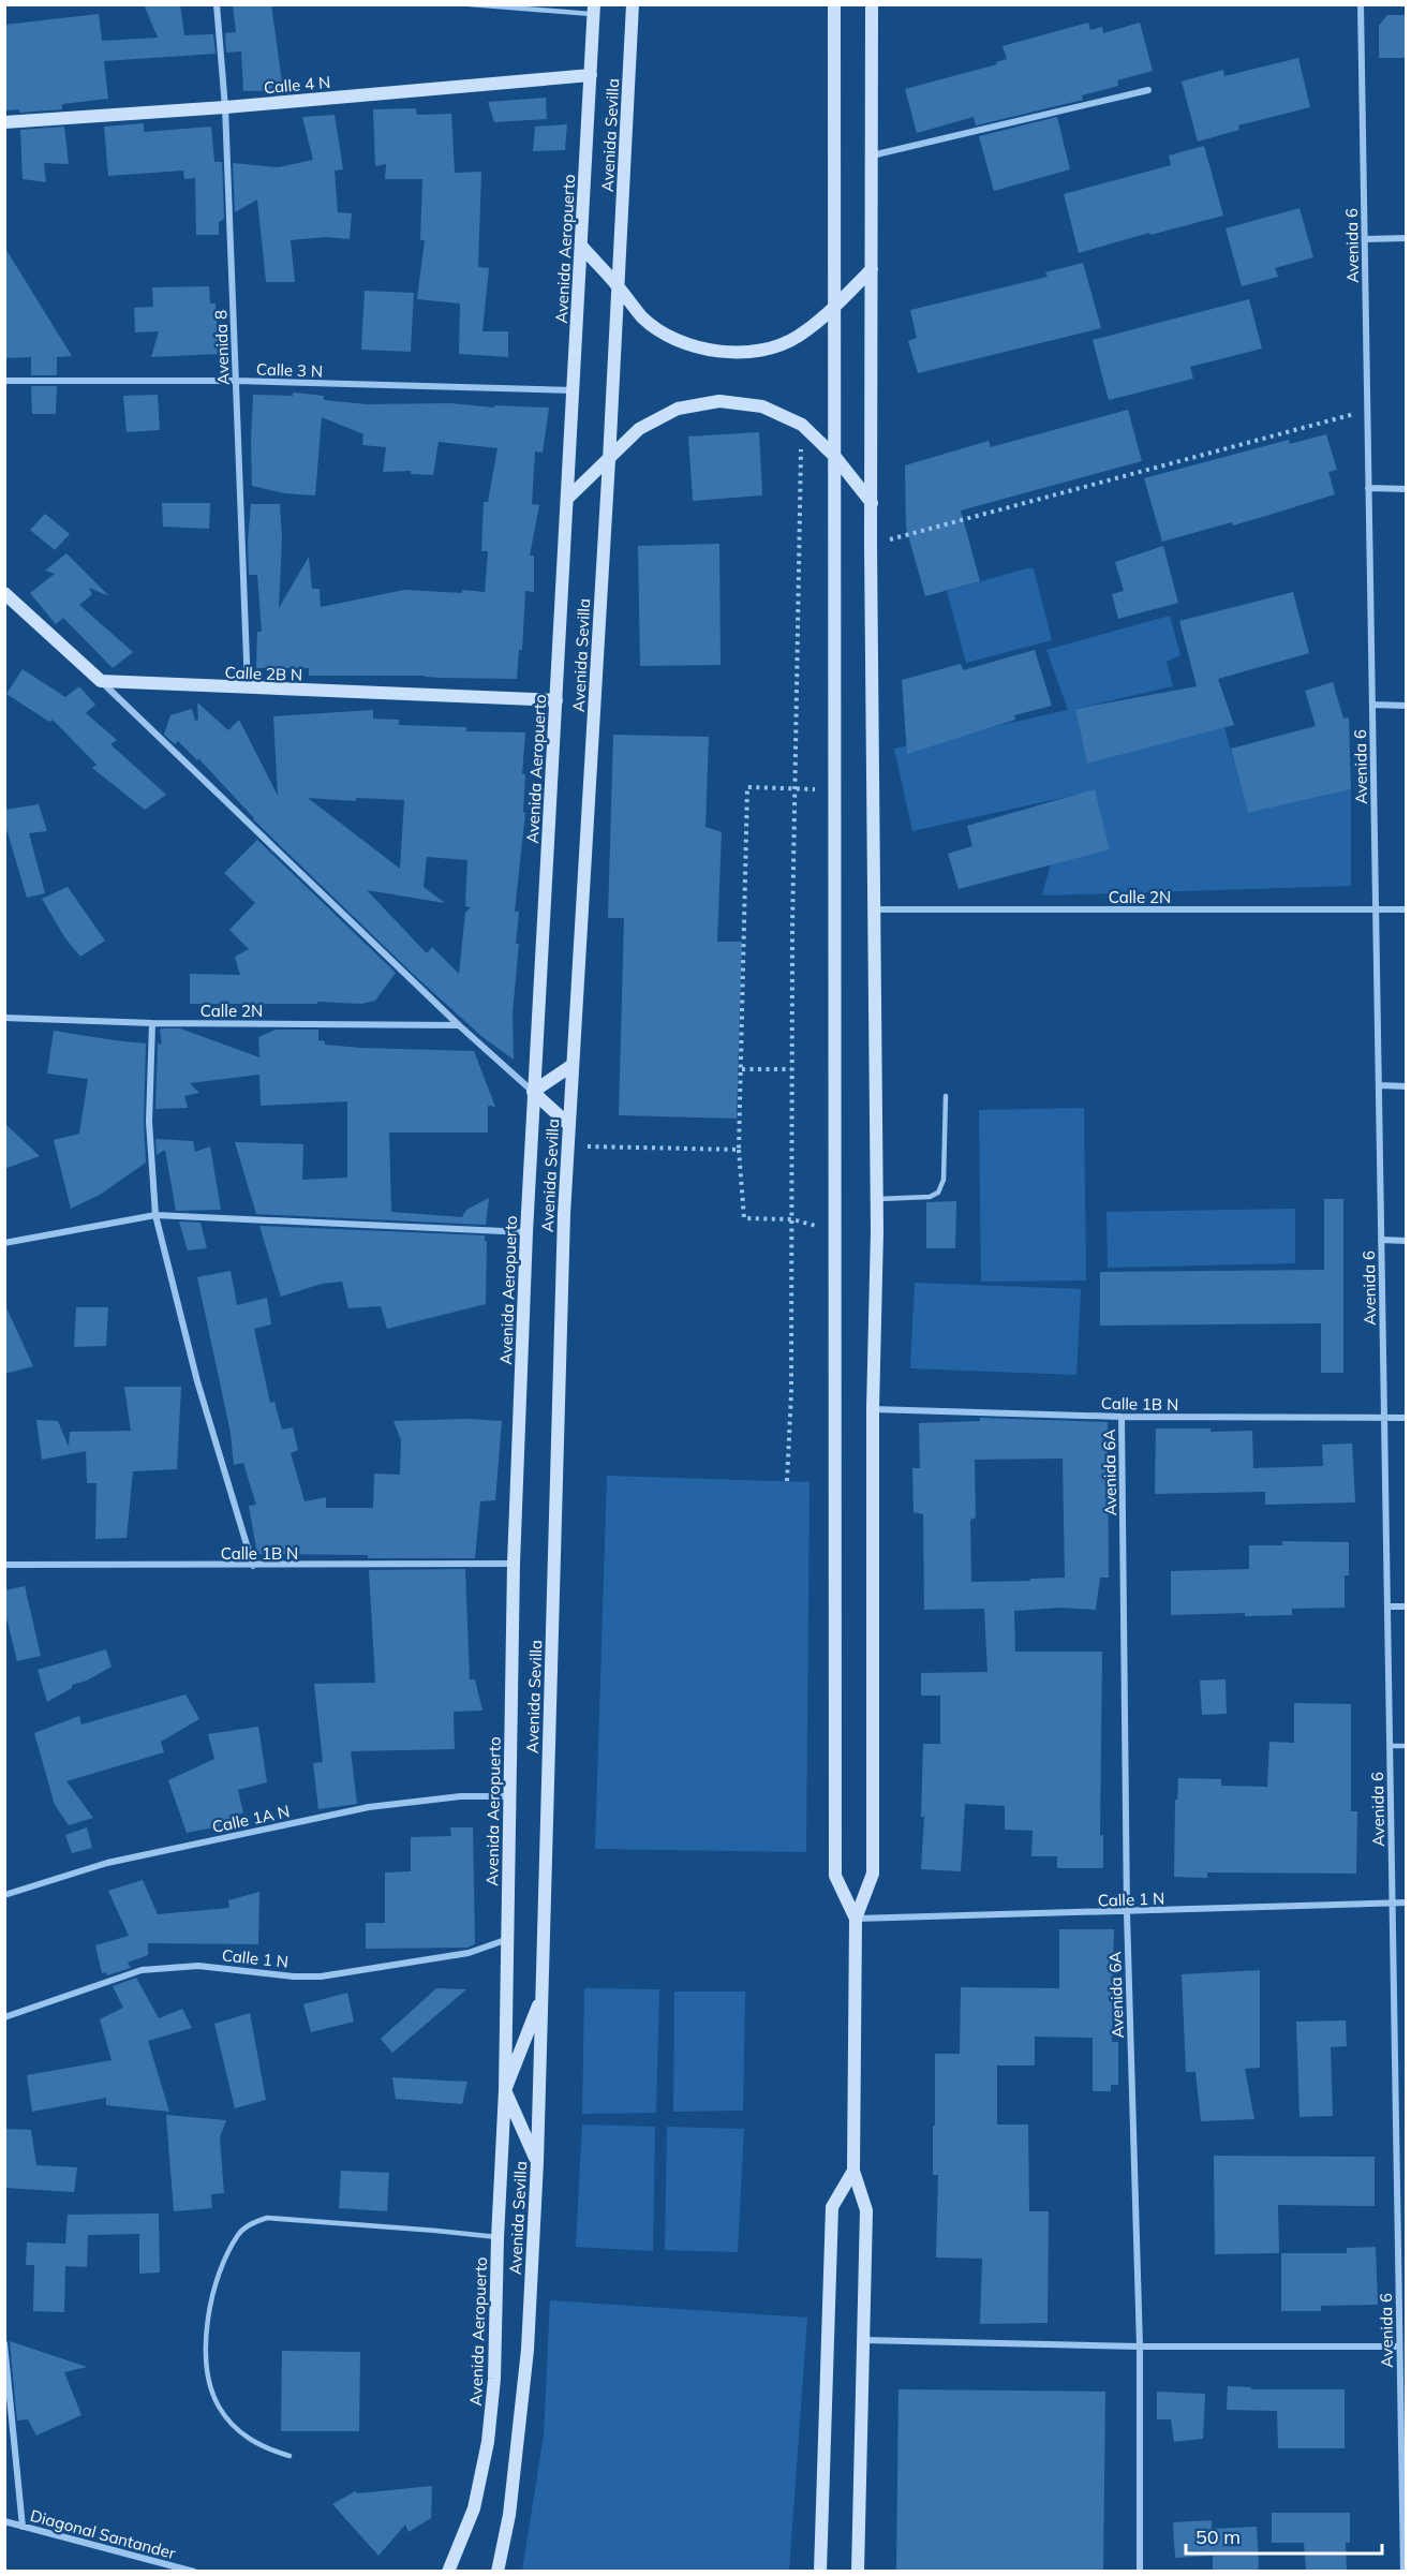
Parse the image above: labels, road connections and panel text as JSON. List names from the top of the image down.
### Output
{
  "streets": {
    "main road": [
      "Calle 4 N",
      "Avenida Sevilla",
      "Avenida Aeropuerto",
      "Calle 2B N"
    ],
    "street": [
      "Avenida 6",
      "Avenida 8",
      "Calle 3 N",
      "Calle 2N",
      "Calle 1B N",
      "Avenida 6A",
      "Calle 1A N",
      "Calle 1 N",
      "Diagonal Santander"
    ]
  },
  "crossings": [
    ["Calle 4 N", "Avenida Aeropuerto"],
    ["Calle 4 N", "Avenida 8"],
    ["Avenida 6", "Calle 2N"],
    ["Avenida 6", "Calle 1B N"],
    ["Avenida 6", "Calle 1 N"],
    ["Avenida Aeropuerto", "Calle 3 N"],
    ["Avenida Aeropuerto", "Calle 2B N"],
    ["Avenida Aeropuerto", "Calle 1B N"],
    ["Avenida Aeropuerto", "Calle 1A N"],
    ["Avenida Aeropuerto", "Calle 1 N"],
    ["Avenida 8", "Calle 3 N"],
    ["Avenida 8", "Calle 2B N"],
    ["Calle 1B N", "Avenida 6A"],
    ["Avenida 6A", "Calle 1 N"]
  ],
  "scale_bar": "50 m"
}
